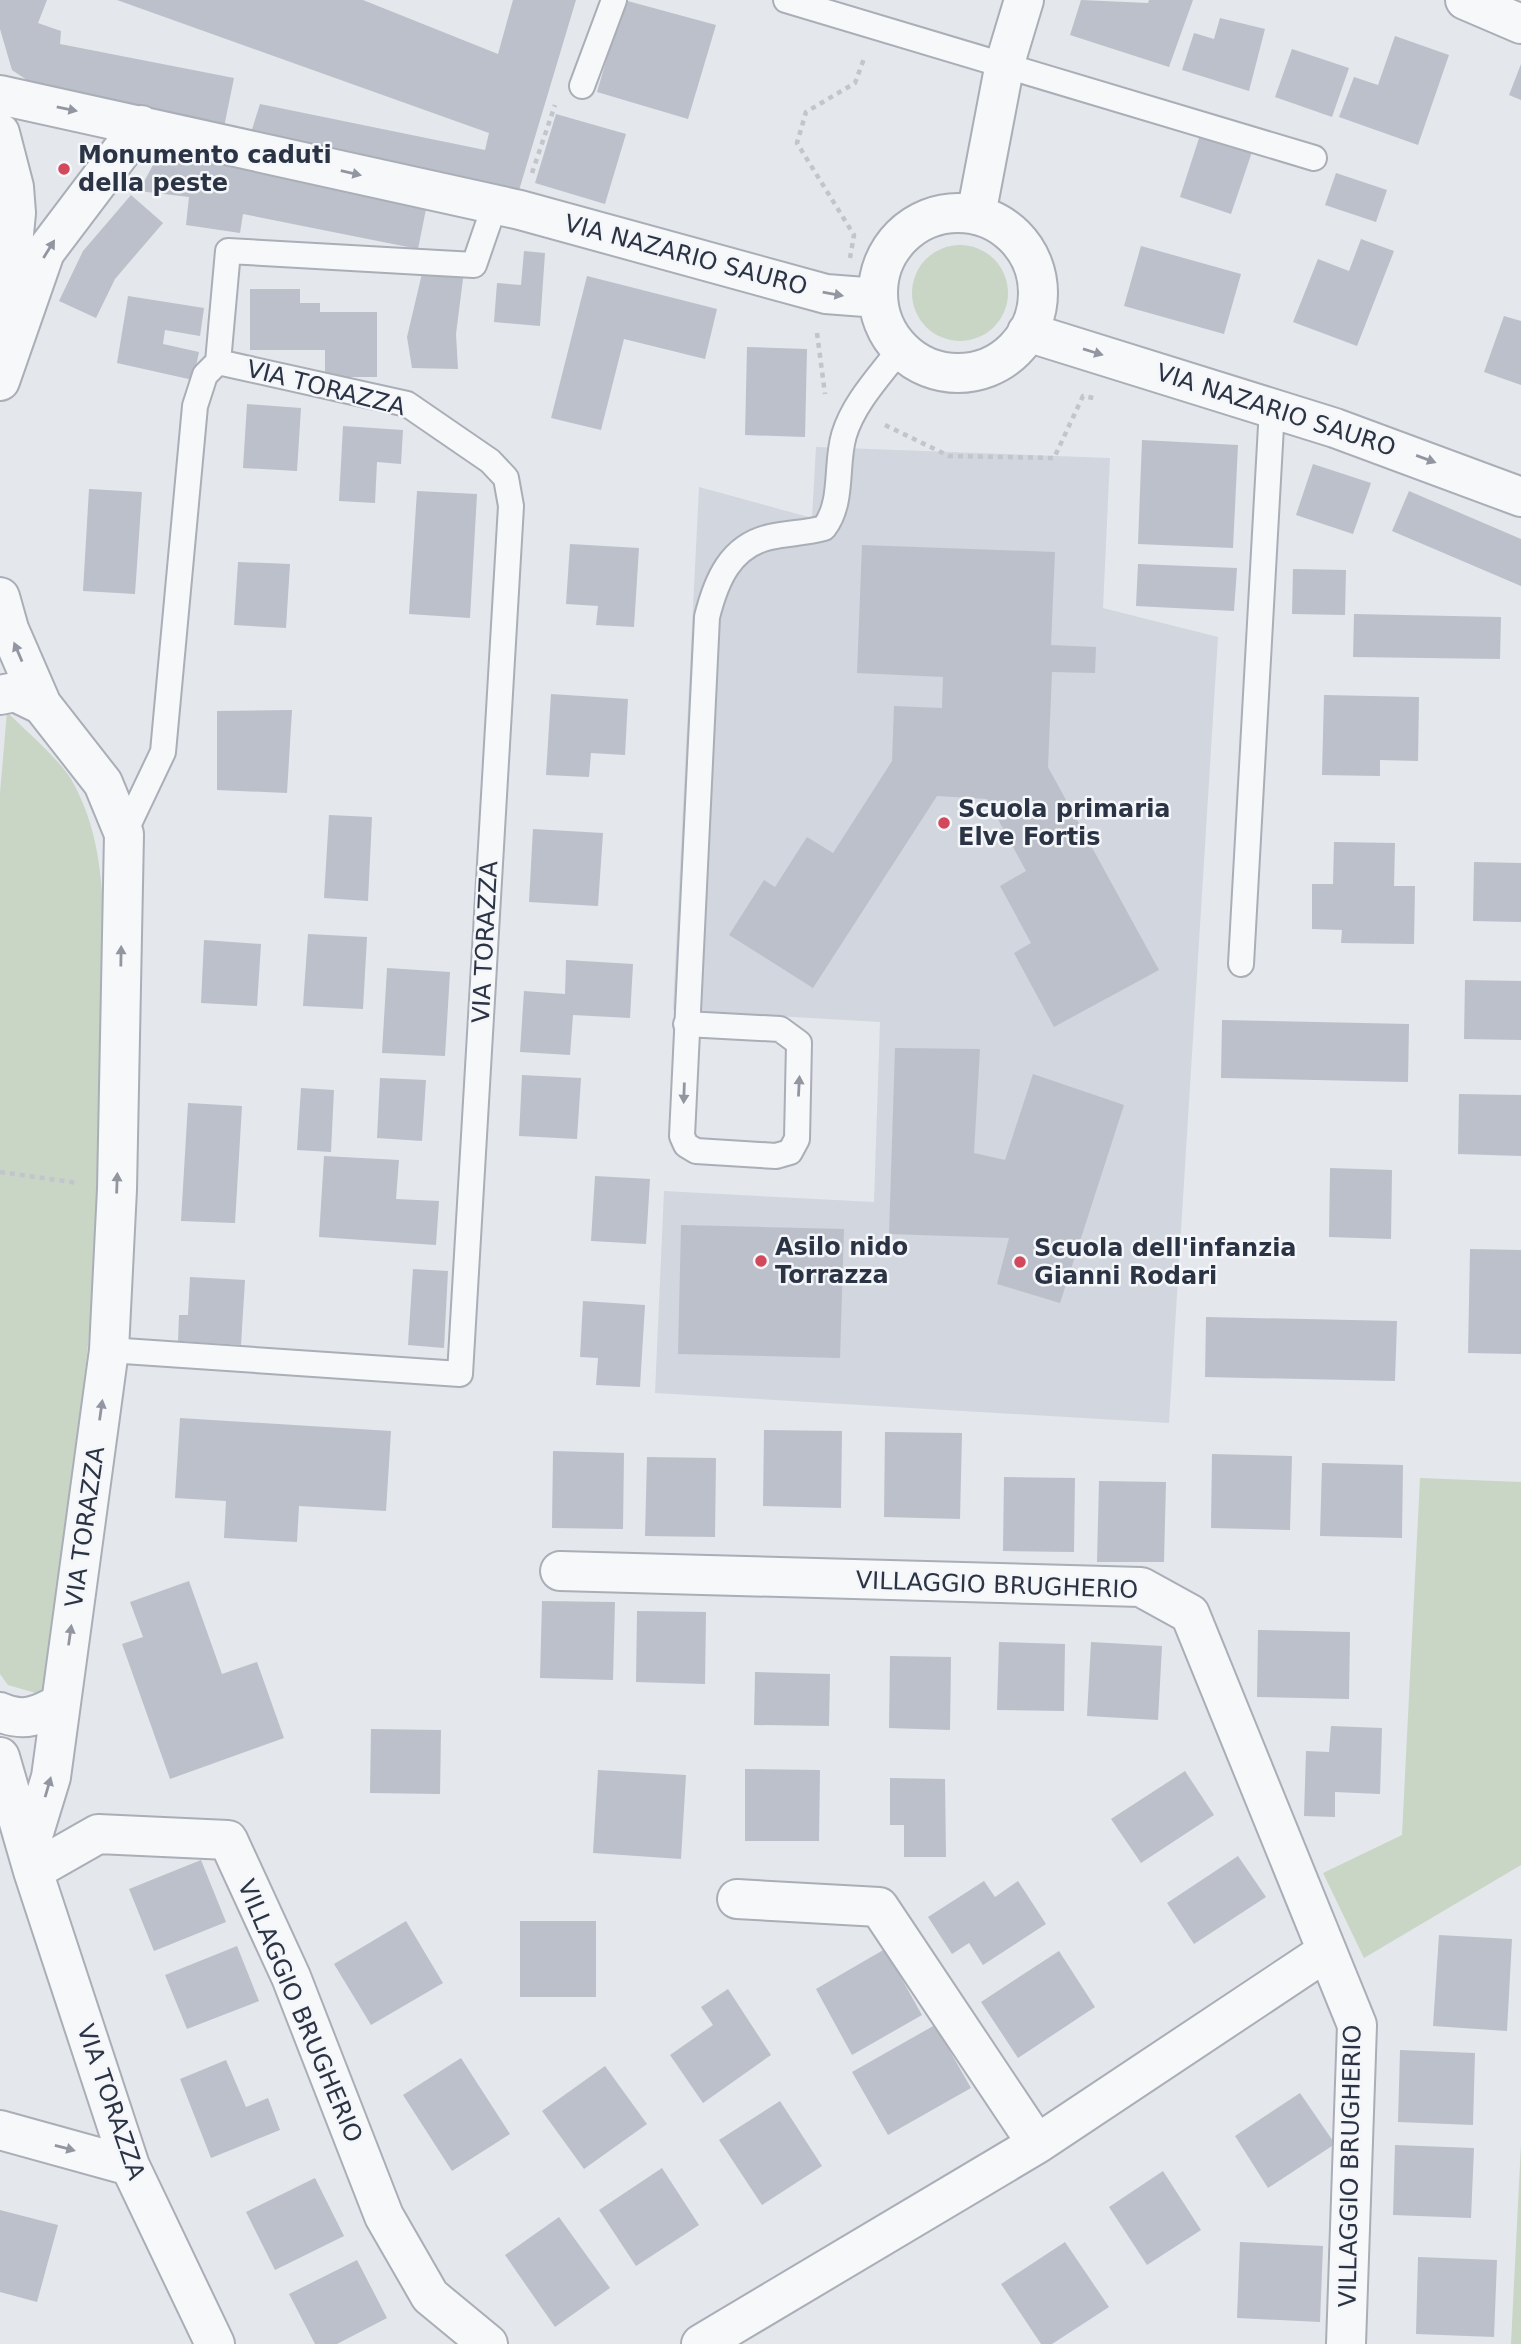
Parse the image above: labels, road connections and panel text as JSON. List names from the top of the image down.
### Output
{
  "streets": {
    "street": ["VIA NAZARIO SAURO", "VIA TORAZZA", "VILLAGGIO BRUGHERIO"]
  },
  "crossings": [
    ["VIA TORAZZA", "VILLAGGIO BRUGHERIO"]
  ],
  "one_way": ["VIA NAZARIO SAURO"],
  "places": [
    "Monumento caduti della peste",
    "Scuola primaria Elve Fortis",
    "Asilo nido Torrazza",
    "Scuola dell'infanzia Gianni Rodari"
  ]
}
